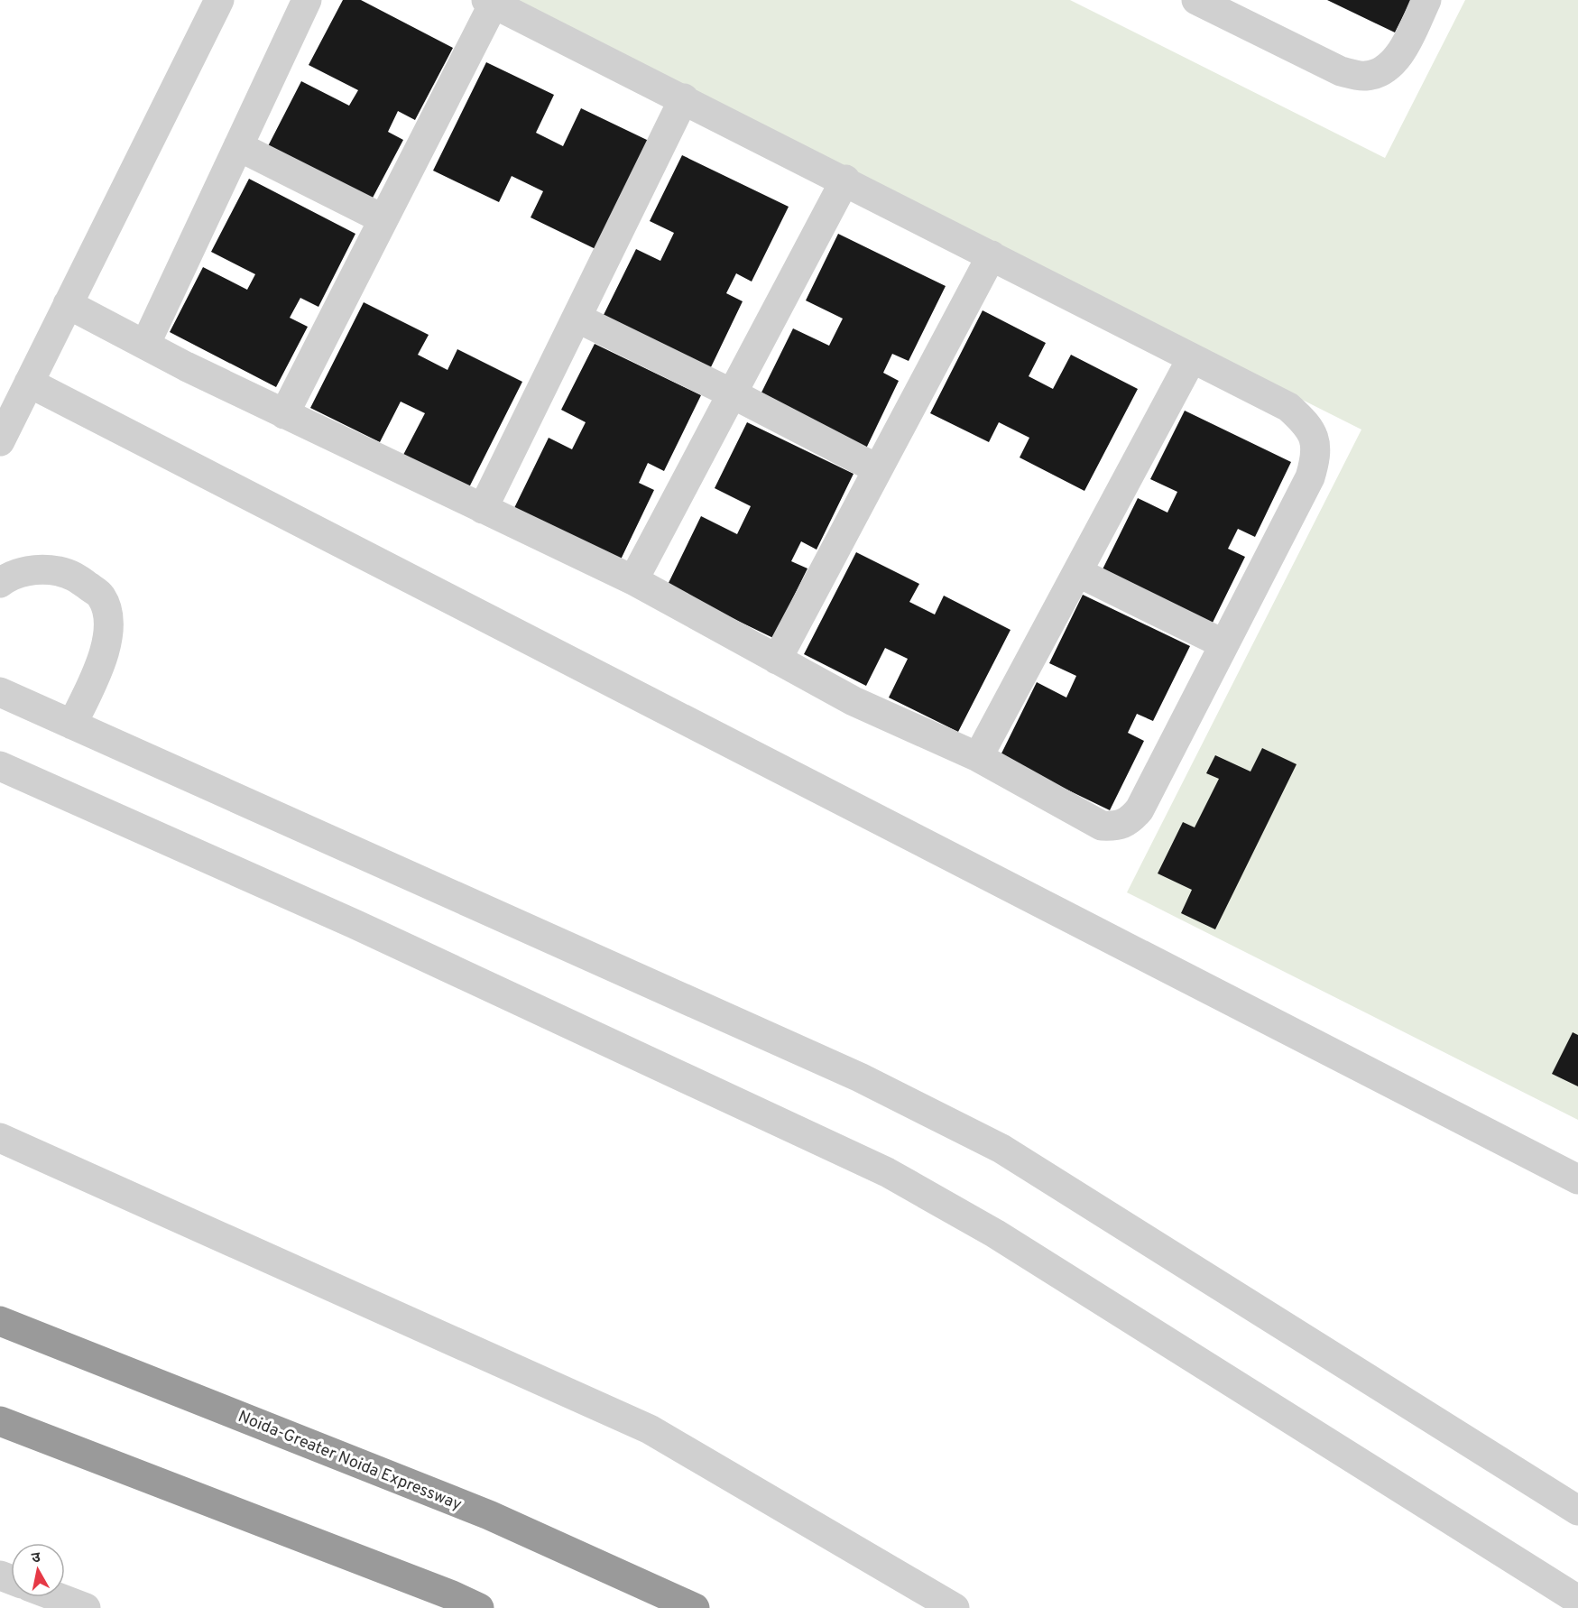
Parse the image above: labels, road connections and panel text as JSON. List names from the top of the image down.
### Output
{
  "streets": {
    "highway": ["Noida-Greater Noida Expressway"]
  },
  "north": "top"
}
